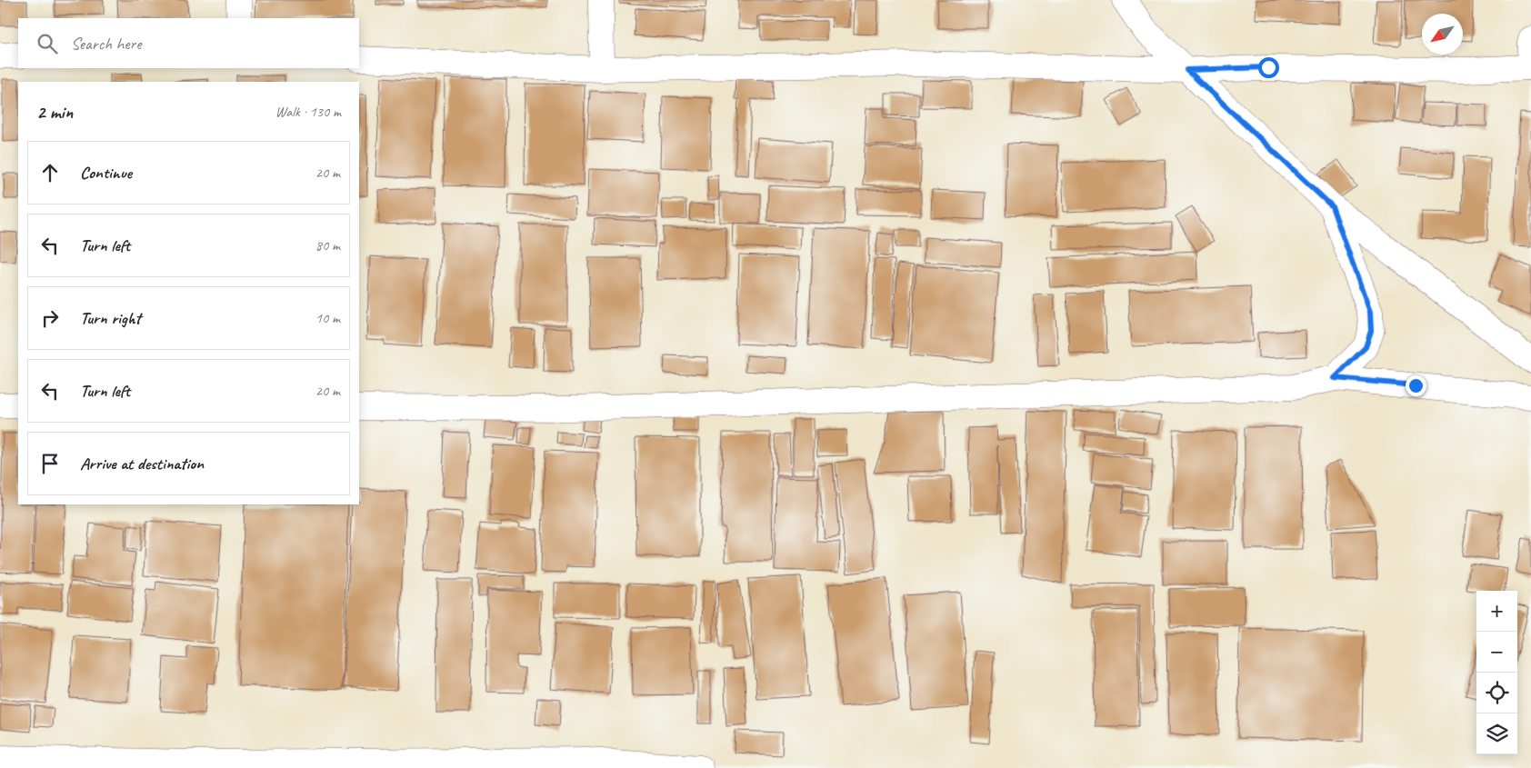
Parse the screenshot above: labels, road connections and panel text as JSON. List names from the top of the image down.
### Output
{
  "north": "bottom left",
  "page": {
    "search": "Search here",
    "heading": ["2 min", "Walk · 130 m"],
    "list": [
      ["Continue", "20 m"],
      ["Turn left", "80 m"],
      ["Turn right", "10 m"],
      ["Turn left", "20 m"],
      "Arrive at destination"
    ],
    "map_buttons": ["+", "−"]
  }
}
